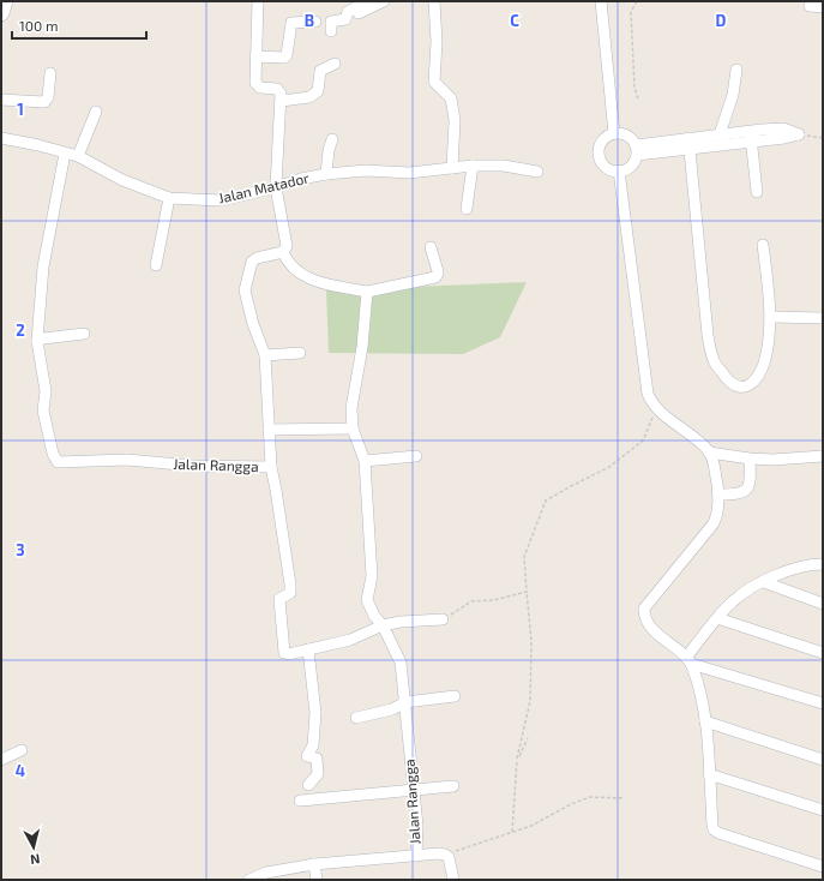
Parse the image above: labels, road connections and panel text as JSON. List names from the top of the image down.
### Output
{
  "streets": {
    "street": ["Jalan Matador", "Jalan Rangga"]
  },
  "crossings": [
    ["Jalan Matador", "Jalan Rangga"]
  ],
  "scale_bar": "100 m",
  "north": "bottom",
  "grid": {
    "columns": ["B", "C", "D"],
    "rows": [
      "1",
      "2",
      "3",
      "4"
    ]
  }
}
